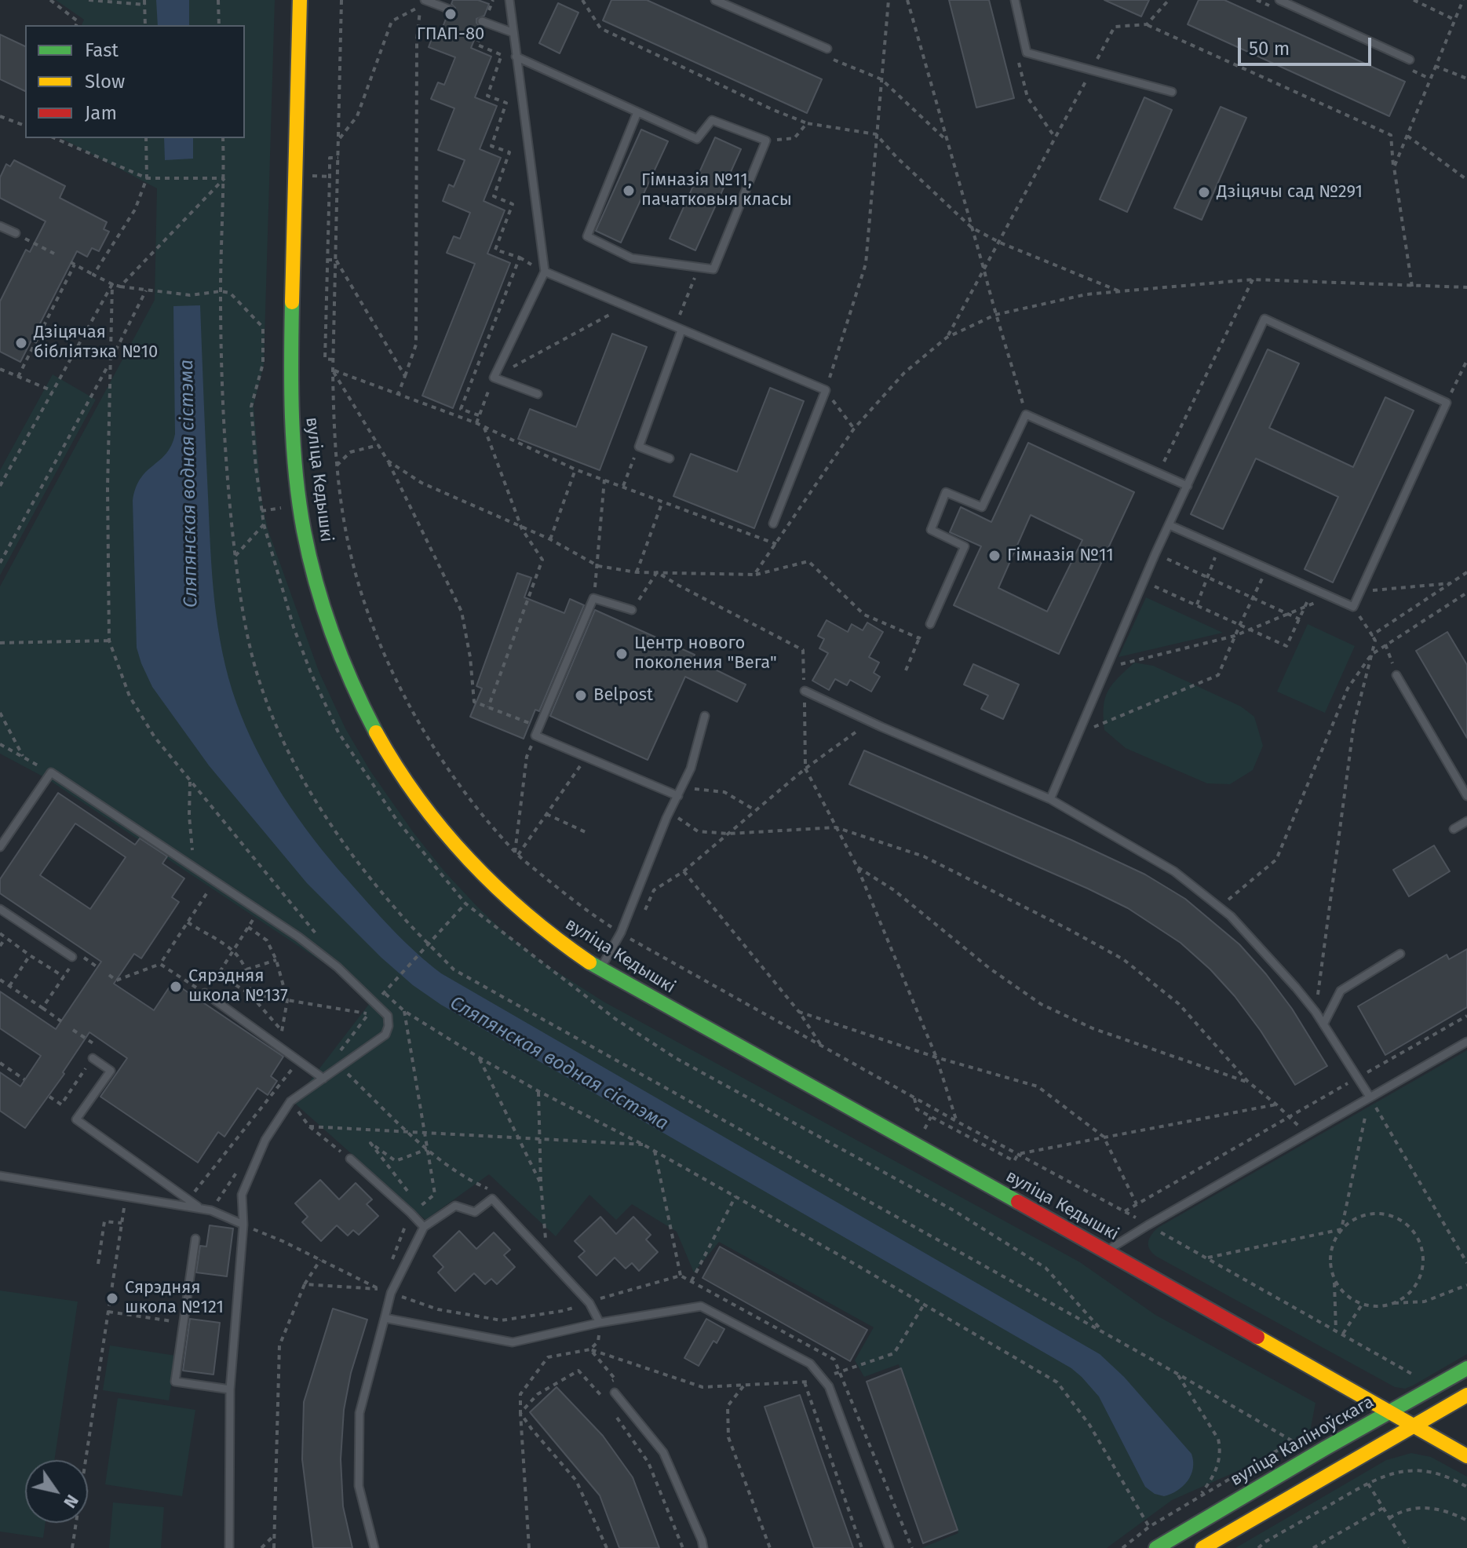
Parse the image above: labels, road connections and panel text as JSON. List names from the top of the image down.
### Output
{
  "streets": {
    "street": ["вуліца Кедышкі", "вуліца Каліноўскага"]
  },
  "crossings": [
    ["вуліца Кедышкі", "вуліца Каліноўскага"]
  ],
  "water": ["Сляпянская водная сістэма"],
  "places": [
    "ГПАП-80",
    "Гімназія №11, пачатковыя класы",
    "Дзіцячы сад №291",
    "Дзіцячая бібліятэка №10",
    "Гімназія №11",
    "Центр нового поколения \"Вега\"",
    "Belpost",
    "Сярэдняя школа №137",
    "Сярэдняя школа №121"
  ],
  "legend": ["Fast", "Slow", "Jam"],
  "scale_bar": "50 m",
  "north": "bottom right"
}
